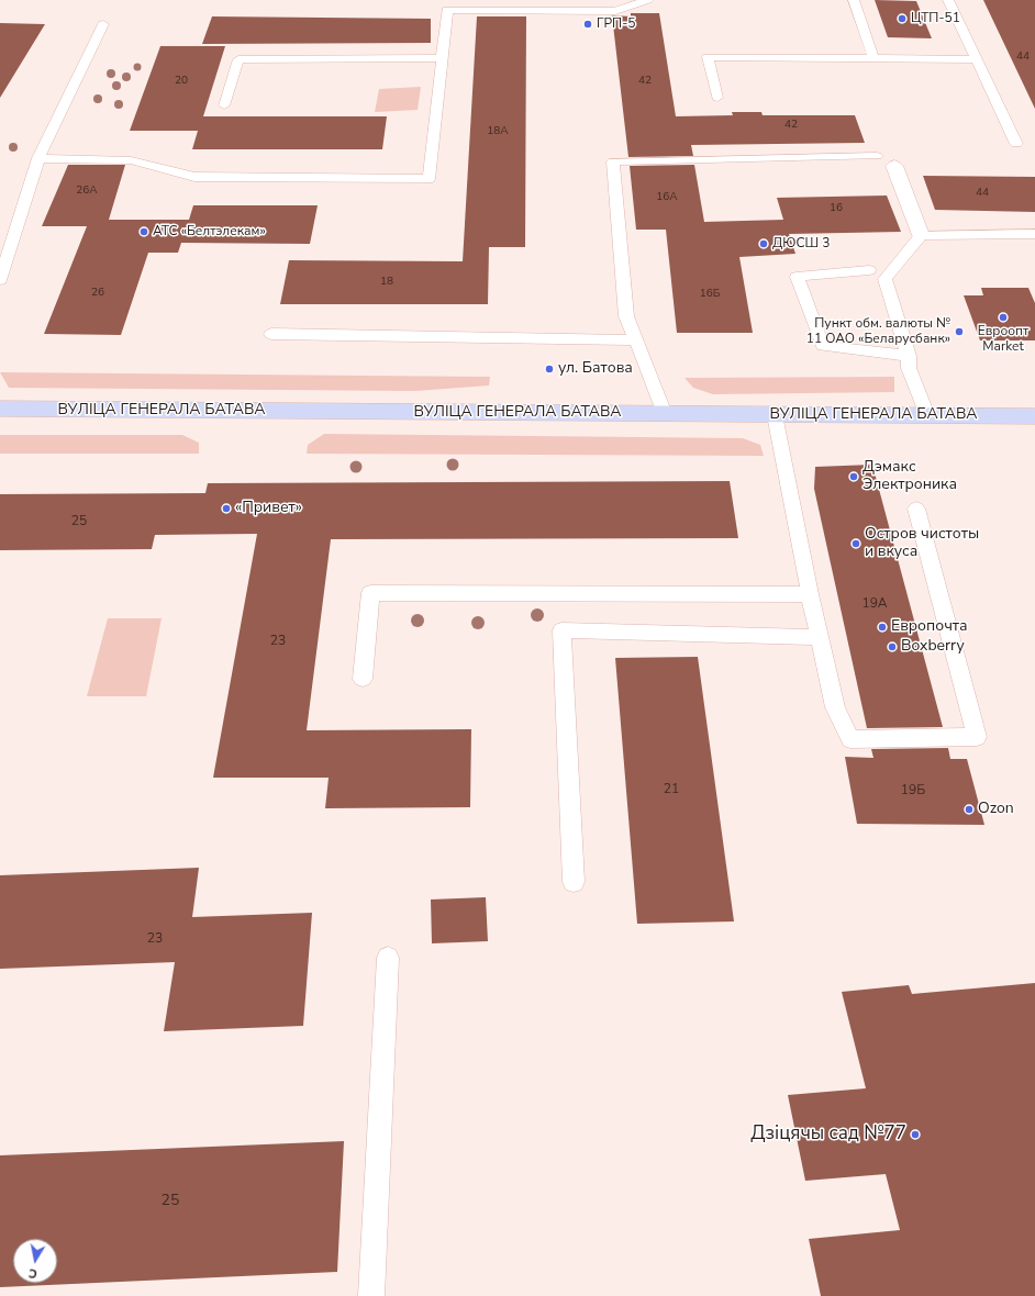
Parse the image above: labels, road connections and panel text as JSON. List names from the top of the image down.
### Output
{
  "streets": {
    "street": ["ВУЛІЦА ГЕНЕРАЛА БАТАВА"]
  },
  "places": [
    "ЦТП-51",
    "ГРП-5",
    "АТС «Белтэлекам»",
    "ДЮСШ 3",
    "Евроопт Market",
    "Пункт обм. валюты № 11 ОАО «Беларусбанк»",
    "ул. Батова",
    "Дэмакс Электроника",
    "«Привет»",
    "Остров чистоты и вкуса",
    "Европочта",
    "Boxberry",
    "Ozon",
    "Дзіцячы сад №77"
  ],
  "house_numbers": [
    "44",
    "20",
    "42",
    "42",
    "18А",
    "26А",
    "44",
    "16А",
    "16",
    "18",
    "26",
    "16Б",
    "25",
    "19А",
    "23",
    "21",
    "19Б",
    "23",
    "25"
  ],
  "north": "bottom"
}
